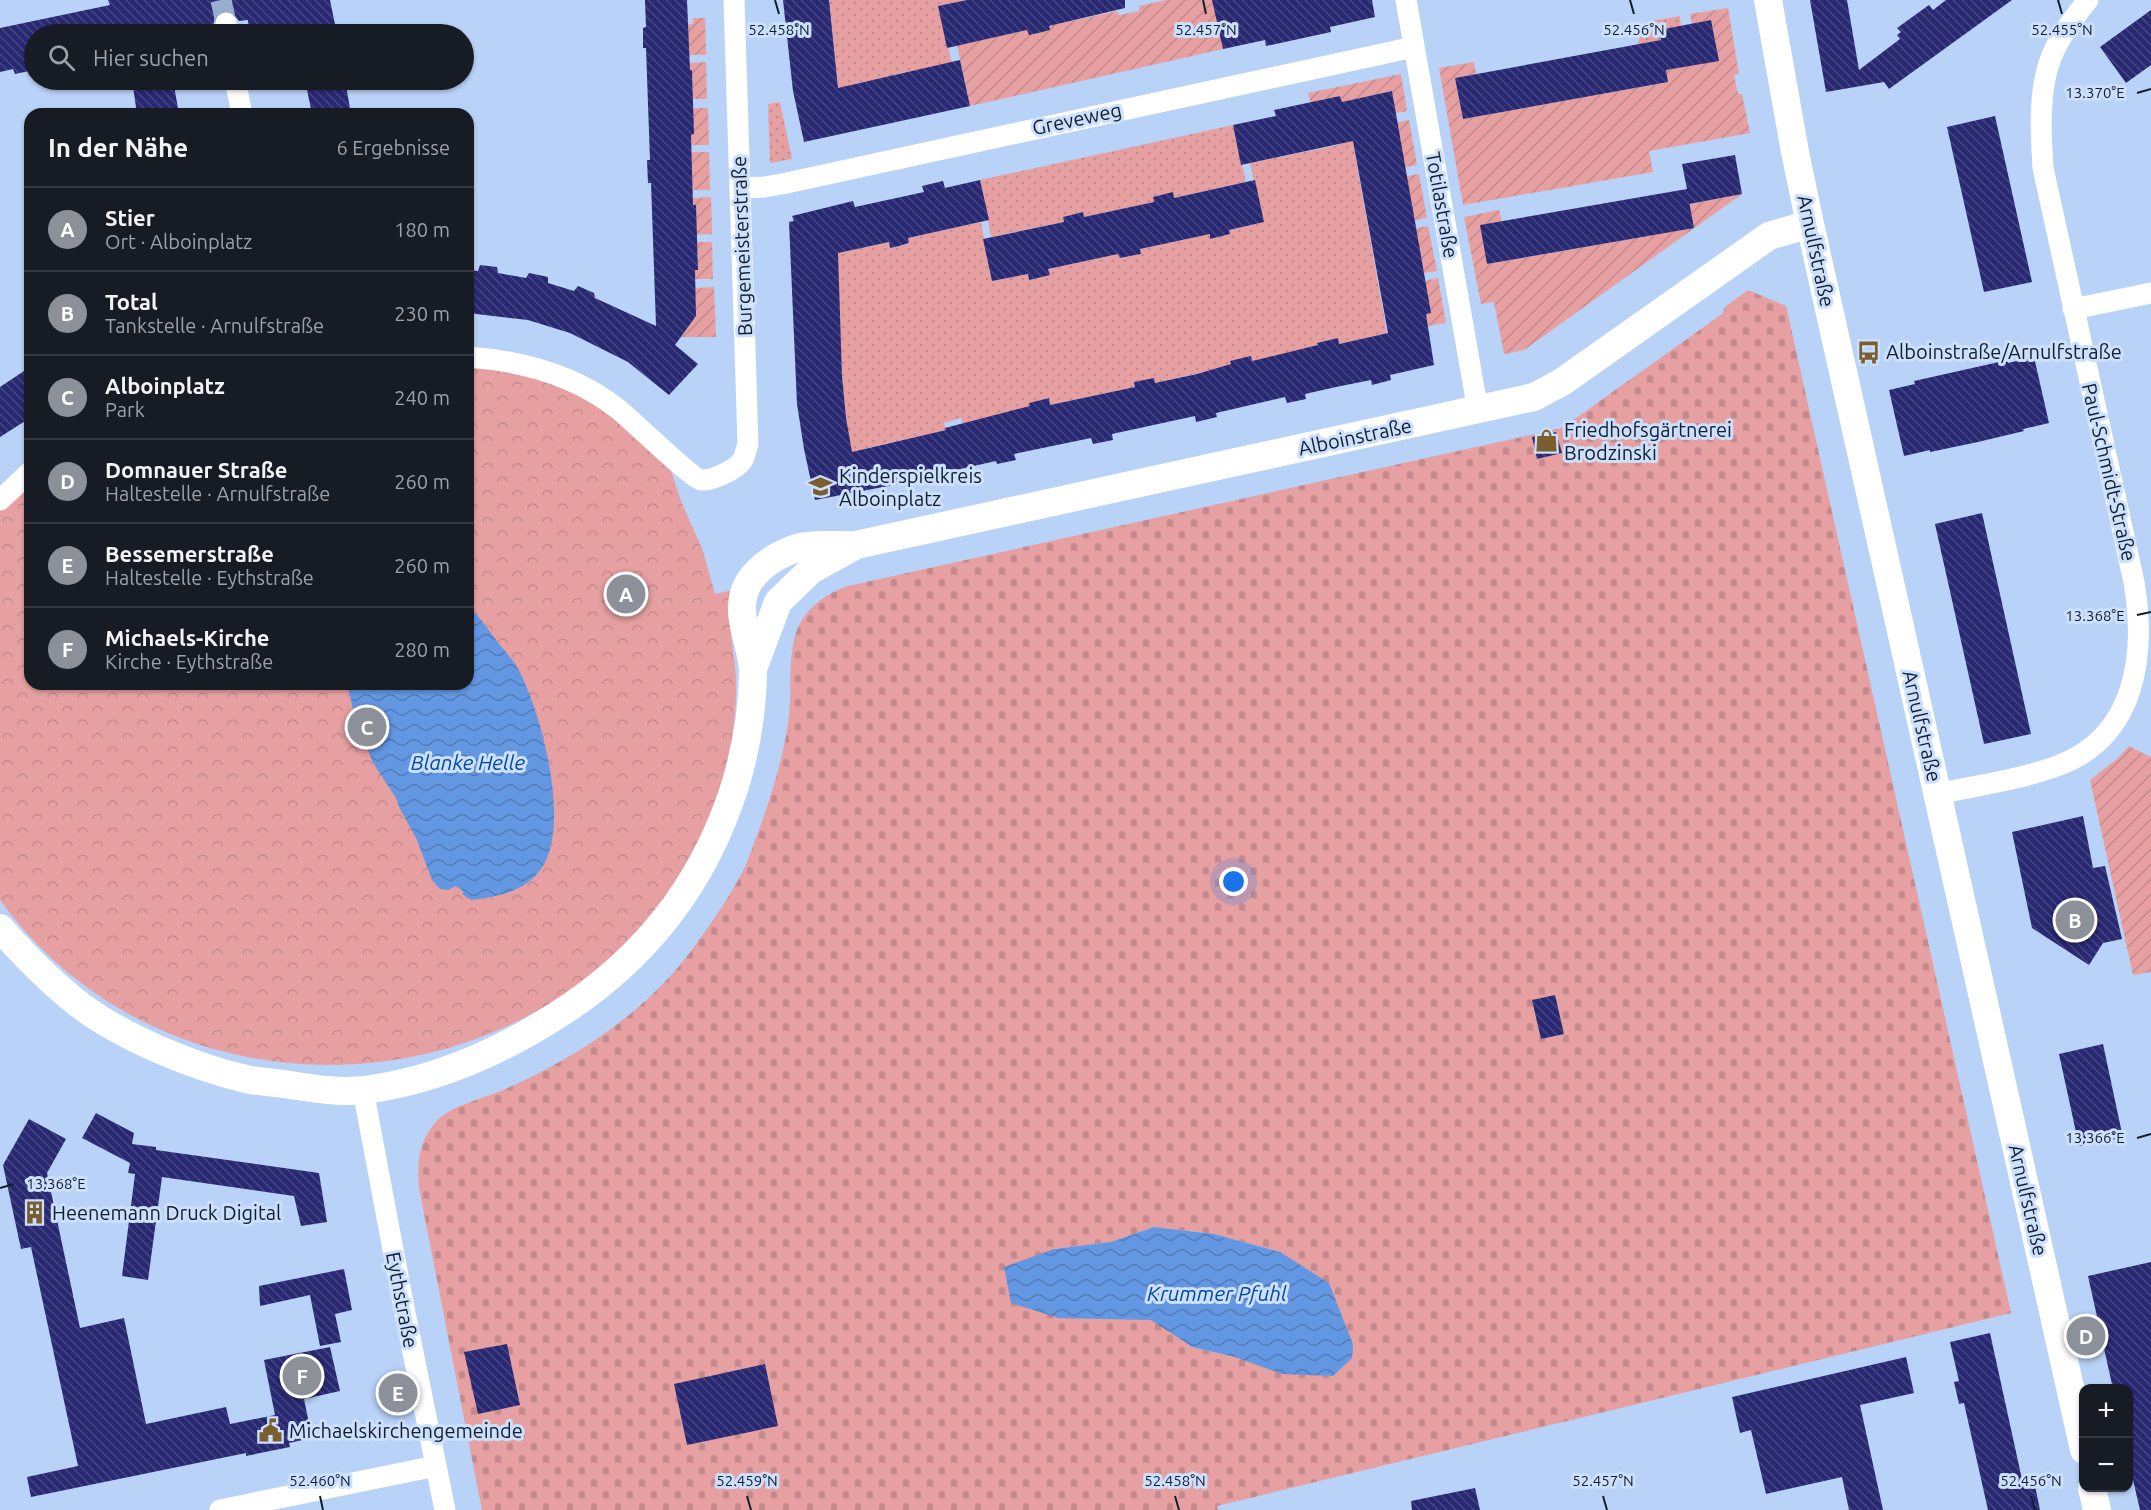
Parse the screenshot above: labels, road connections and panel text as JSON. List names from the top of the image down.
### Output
{
  "streets": {
    "street": [
      "Greveweg",
      "Totilastraße",
      "Burgemeisterstraße",
      "Arnulfstraße",
      "Alboinstraße",
      "Paul-Schmidt-Straße",
      "Eythstraße"
    ]
  },
  "crossings": [
    ["Greveweg", "Totilastraße"],
    ["Greveweg", "Burgemeisterstraße"],
    ["Totilastraße", "Alboinstraße"],
    ["Arnulfstraße", "Alboinstraße"],
    ["Arnulfstraße", "Paul-Schmidt-Straße"],
    ["Alboinstraße", "Eythstraße"]
  ],
  "water": ["Blanke Helle", "Krummer Pfuhl"],
  "places": {
    "bus stop": ["Alboinstraße/Arnulfstraße"],
    "shop": ["Friedhofsgärtnerei Brodzinski"],
    "school or university": ["Kinderspielkreis Alboinplatz"],
    "building": ["Heenemann Druck Digital"],
    "public building": ["Michaelskirchengemeinde"]
  },
  "page": {
    "search": "Hier suchen",
    "heading": ["In der Nähe", "6 Ergebnisse"],
    "list": [
      {
        "mark": "A",
        "name": "Stier",
        "note": "Ort · Alboinplatz",
        "value": "180 m"
      },
      {
        "mark": "B",
        "name": "Total",
        "note": "Tankstelle · Arnulfstraße",
        "value": "230 m"
      },
      {
        "mark": "C",
        "name": "Alboinplatz",
        "note": "Park",
        "value": "240 m"
      },
      {
        "mark": "D",
        "name": "Domnauer Straße",
        "note": "Haltestelle · Arnulfstraße",
        "value": "260 m"
      },
      {
        "mark": "E",
        "name": "Bessemerstraße",
        "note": "Haltestelle · Eythstraße",
        "value": "260 m"
      },
      {
        "mark": "F",
        "name": "Michaels-Kirche",
        "note": "Kirche · Eythstraße",
        "value": "280 m"
      }
    ],
    "pins": [
      "A",
      "C",
      "B",
      "D",
      "F",
      "E"
    ],
    "map_buttons": ["+", "−"]
  },
  "coordinates": [
    "52.455°N",
    "52.458°N",
    "52.457°N",
    "52.456°N",
    "13.370°E",
    "13.368°E",
    "13.366°E",
    "52.460°N",
    "52.459°N"
  ]
}
